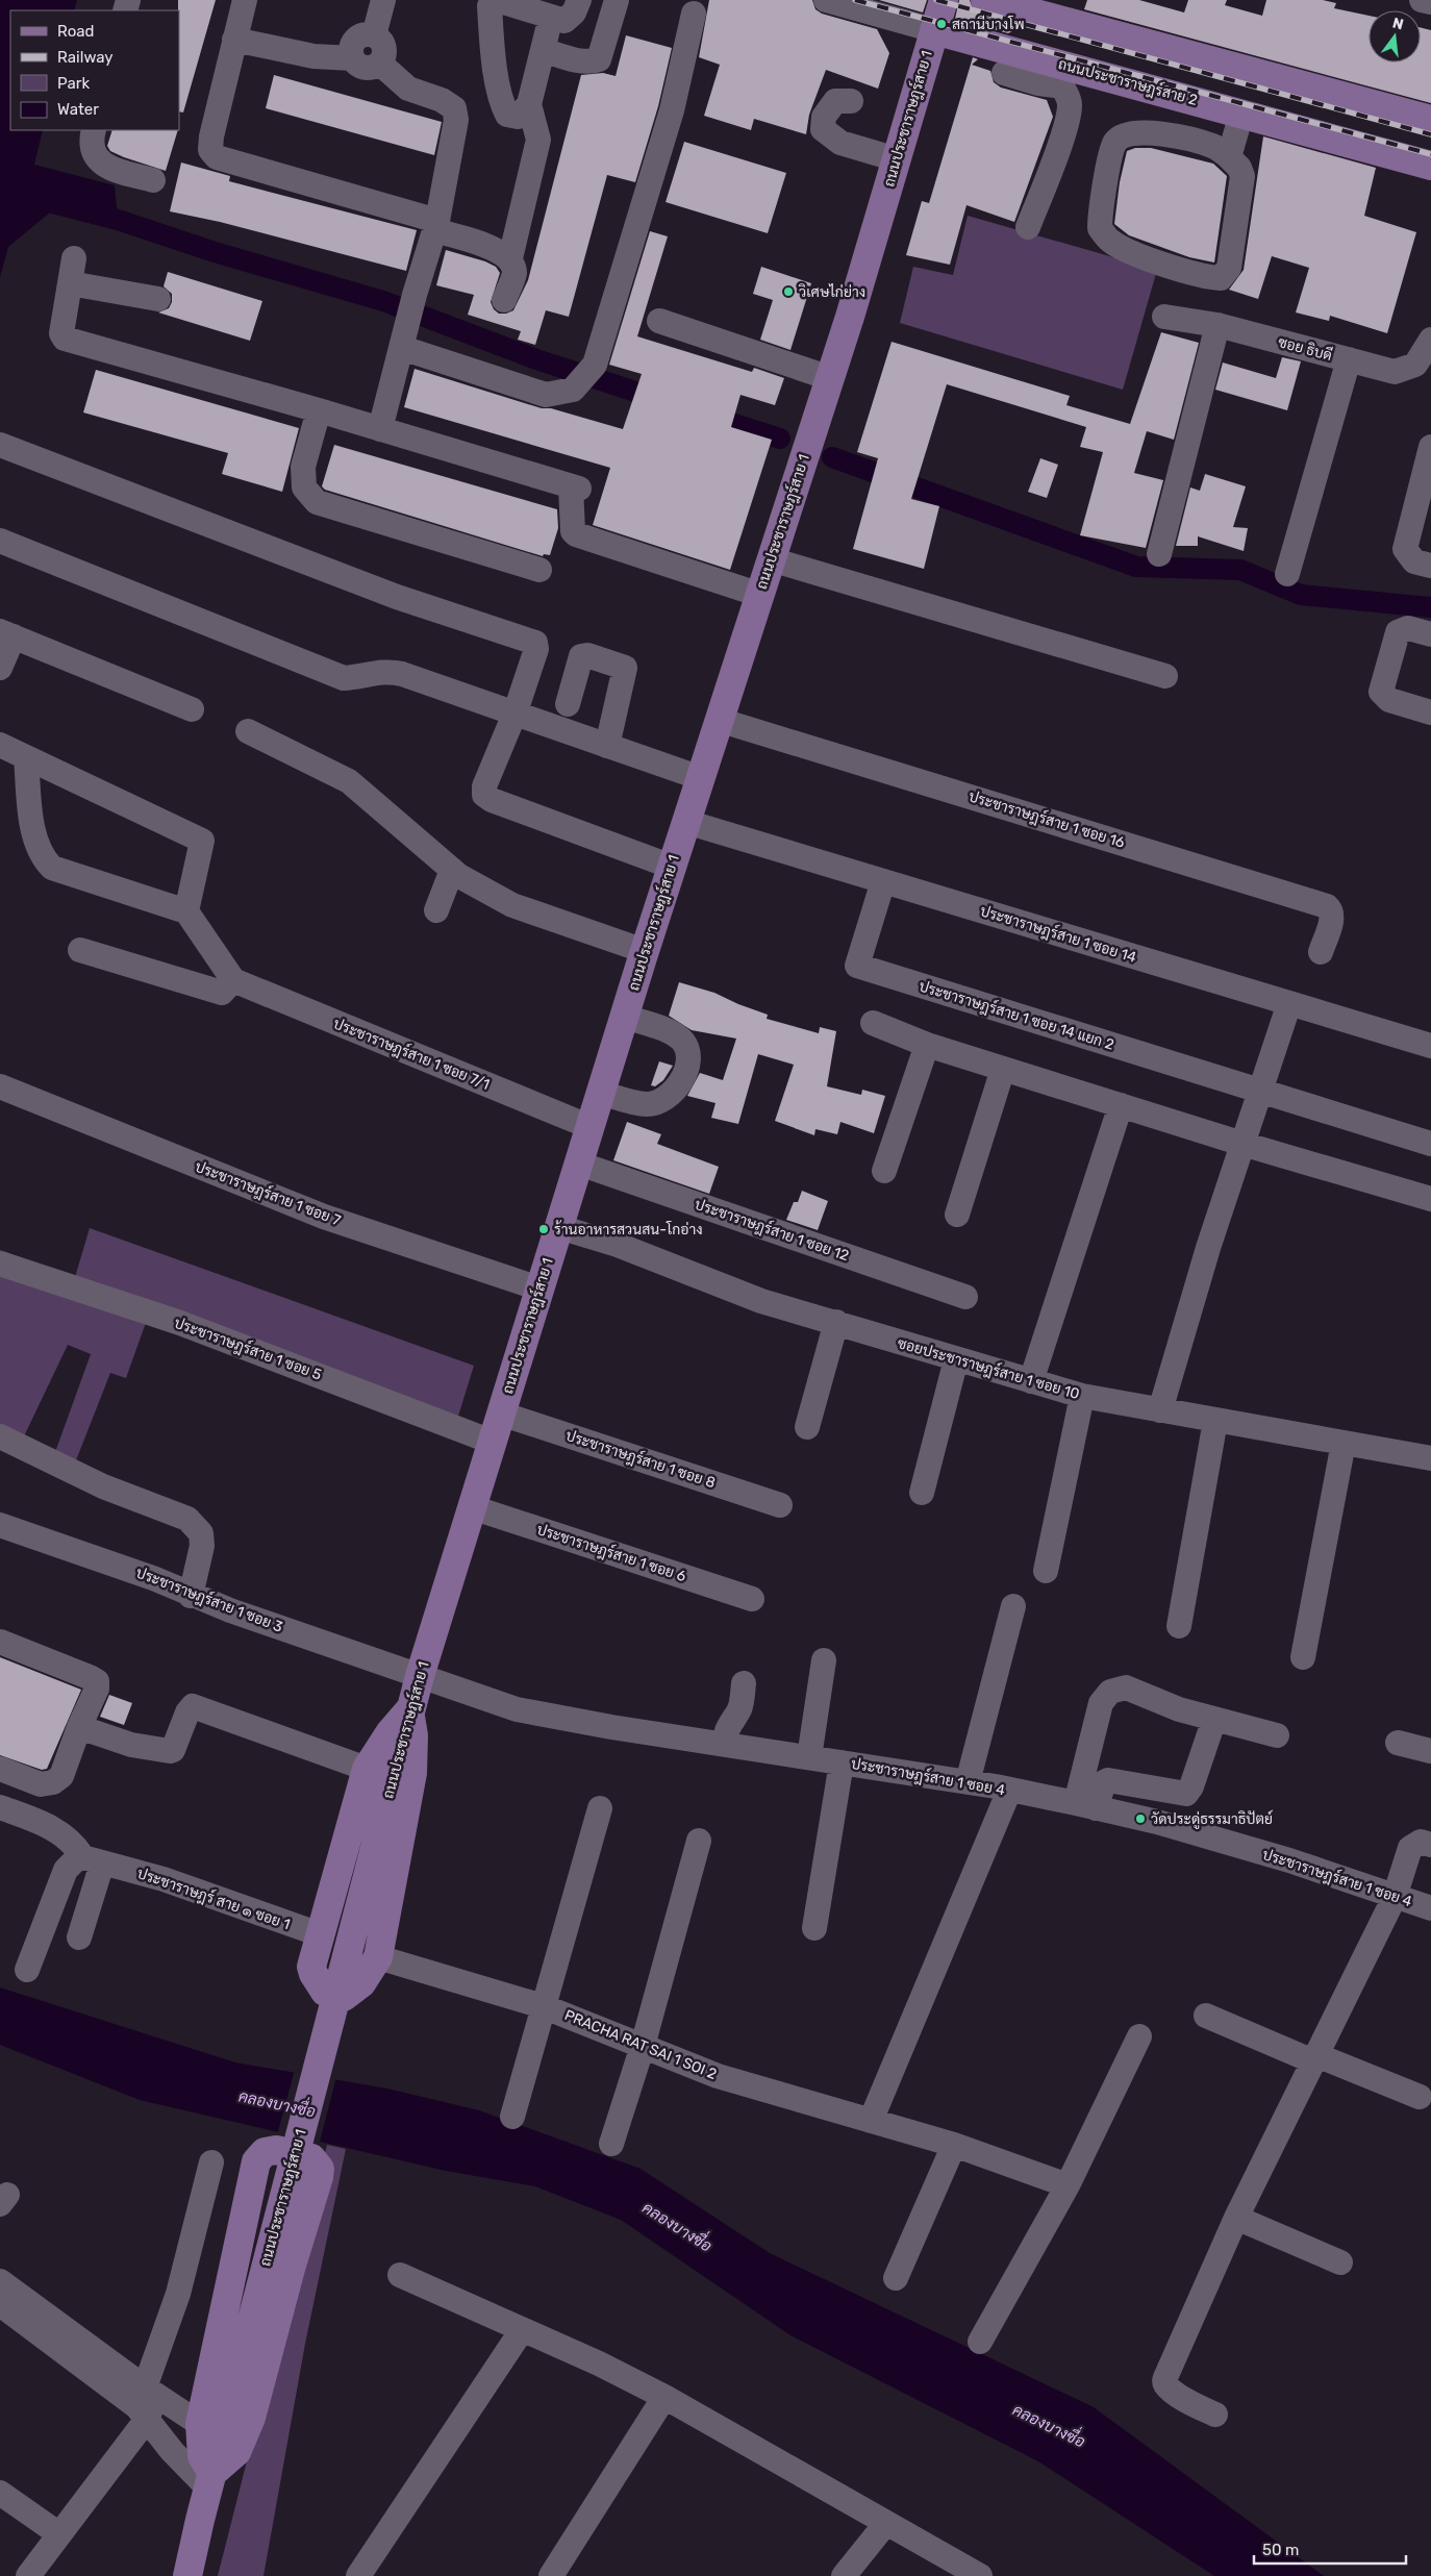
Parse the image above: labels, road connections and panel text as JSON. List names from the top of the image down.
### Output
{
  "streets": {
    "main road": ["ถนนประชาราษฎร์สาย 2", "ถนนประชาราษฎร์สาย 1"],
    "street": [
      "ซอย ธิบดี",
      "ประชาราษฎร์สาย 1 ซอย 16",
      "ประชาราษฎร์สาย 1 ซอย 14",
      "ประชาราษฎร์สาย 1 ซอย 14 แยก 2",
      "ประชาราษฎร์สาย 1 ซอย 7/1",
      "ประชาราษฎร์สาย 1 ซอย 7",
      "ประชาราษฎร์สาย 1 ซอย 12",
      "ประชาราษฎร์สาย 1 ซอย 5",
      "ซอยประชาราษฎร์สาย 1 ซอย 10",
      "ประชาราษฎร์สาย 1 ซอย 8",
      "ประชาราษฎร์สาย 1 ซอย 6",
      "ประชาราษฎร์สาย 1 ซอย 3",
      "ประชาราษฎร์สาย 1 ซอย 4",
      "ประชาราษฎร์ สาย ๑ ซอย 1",
      "PRACHA RAT SAI 1 SOI 2"
    ]
  },
  "crossings": [
    ["ถนนประชาราษฎร์สาย 2", "ถนนประชาราษฎร์สาย 1"],
    ["ถนนประชาราษฎร์สาย 1", "ประชาราษฎร์สาย 1 ซอย 16"],
    ["ถนนประชาราษฎร์สาย 1", "ประชาราษฎร์สาย 1 ซอย 14"],
    ["ถนนประชาราษฎร์สาย 1", "ประชาราษฎร์สาย 1 ซอย 7/1"],
    ["ถนนประชาราษฎร์สาย 1", "ประชาราษฎร์สาย 1 ซอย 7"],
    ["ถนนประชาราษฎร์สาย 1", "ประชาราษฎร์สาย 1 ซอย 12"],
    ["ถนนประชาราษฎร์สาย 1", "ประชาราษฎร์สาย 1 ซอย 5"],
    ["ถนนประชาราษฎร์สาย 1", "ซอยประชาราษฎร์สาย 1 ซอย 10"],
    ["ถนนประชาราษฎร์สาย 1", "ประชาราษฎร์สาย 1 ซอย 8"],
    ["ถนนประชาราษฎร์สาย 1", "ประชาราษฎร์สาย 1 ซอย 6"],
    ["ถนนประชาราษฎร์สาย 1", "ประชาราษฎร์สาย 1 ซอย 3"],
    ["ถนนประชาราษฎร์สาย 1", "ประชาราษฎร์สาย 1 ซอย 4"],
    ["ประชาราษฎร์สาย 1 ซอย 14", "ประชาราษฎร์สาย 1 ซอย 14 แยก 2"],
    ["ประชาราษฎร์สาย 1 ซอย 3", "ประชาราษฎร์สาย 1 ซอย 4"]
  ],
  "water": ["คลองบางซื่อ"],
  "places": [
    "สถานีบางโพ",
    "วิเศษไก่ย่าง",
    "ร้านอาหารสวนสน-โกอ่าง",
    "วัดประดู่ธรรมาธิปัตย์"
  ],
  "legend": [
    "Road",
    "Railway",
    "Park",
    "Water"
  ],
  "scale_bar": "50 m",
  "north": "top"
}
